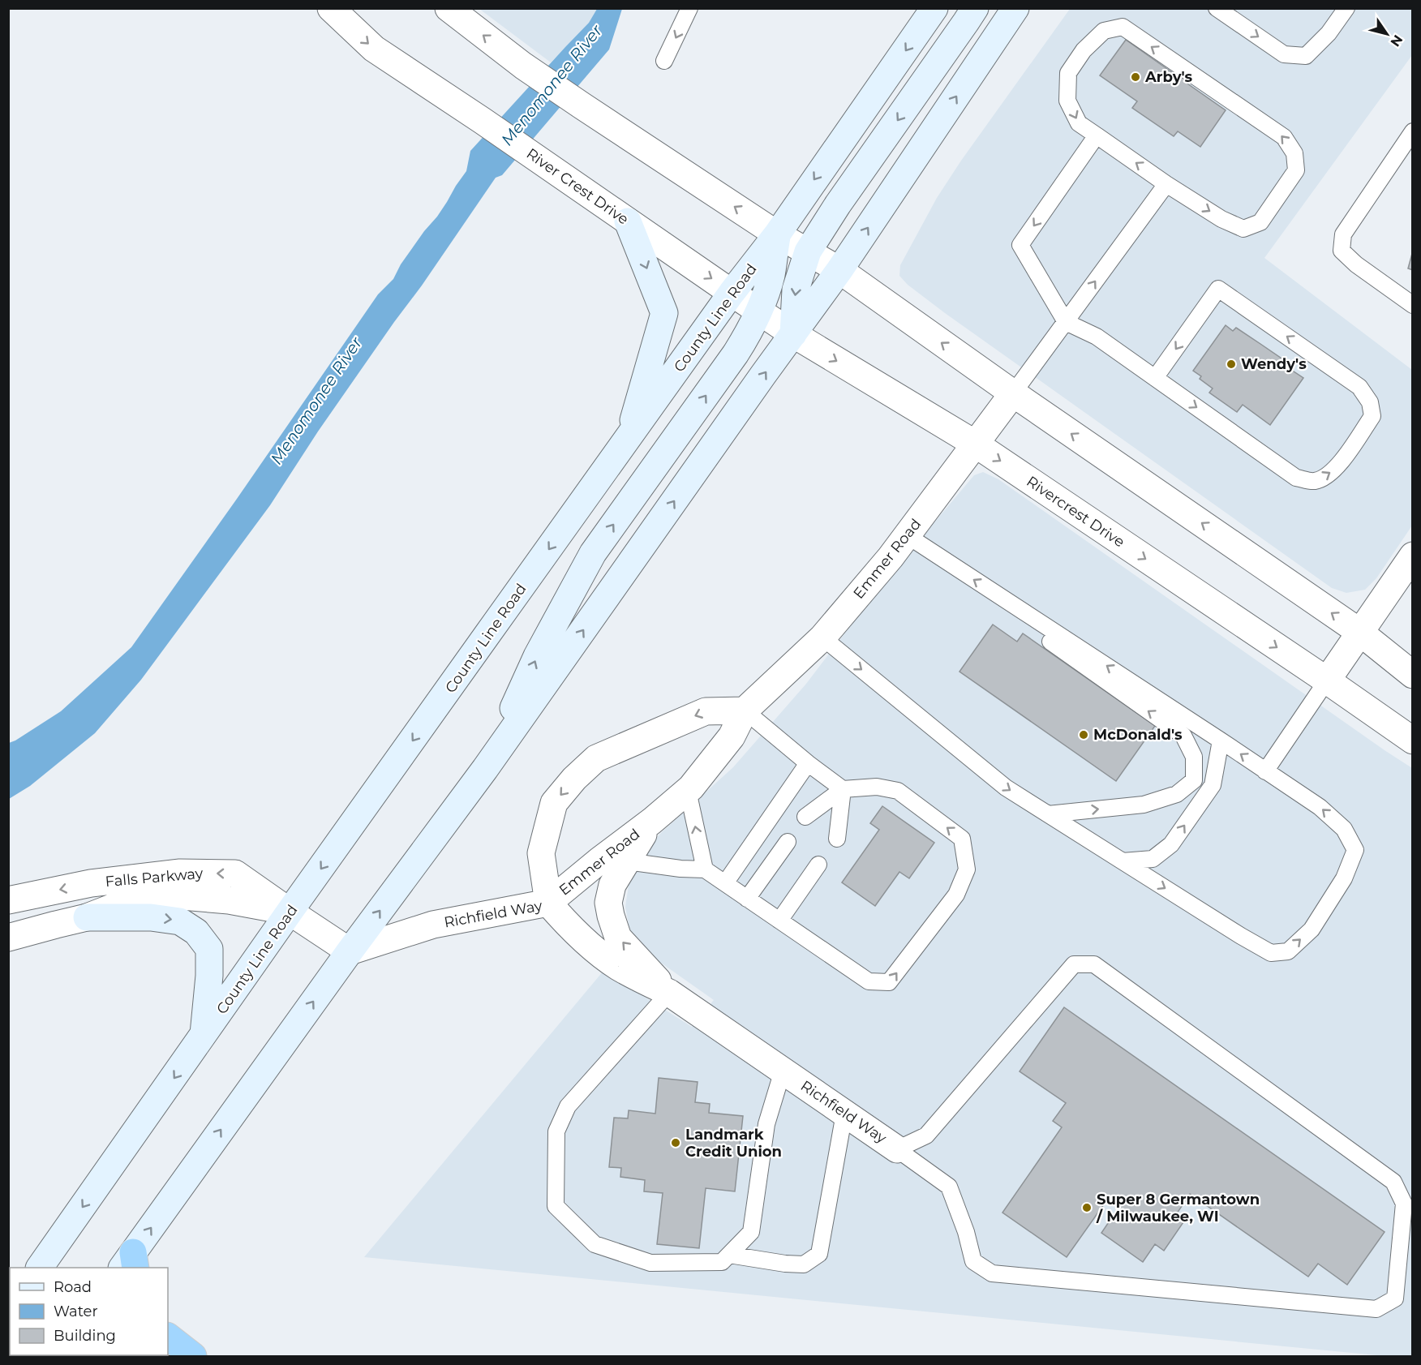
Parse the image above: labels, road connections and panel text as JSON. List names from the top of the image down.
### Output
{
  "streets": {
    "main road": ["County Line Road"],
    "street": [
      "River Crest Drive",
      "Rivercrest Drive",
      "Emmer Road",
      "Falls Parkway",
      "Richfield Way"
    ]
  },
  "crossings": [
    ["River Crest Drive", "County Line Road"],
    ["River Crest Drive", "Rivercrest Drive"],
    ["County Line Road", "Rivercrest Drive"],
    ["County Line Road", "Falls Parkway"],
    ["Rivercrest Drive", "Emmer Road"],
    ["Emmer Road", "Richfield Way"],
    ["Falls Parkway", "Richfield Way"]
  ],
  "water": ["Menomonee River"],
  "places": [
    "Arby's",
    "Wendy's",
    "McDonald's",
    "Landmark Credit Union",
    "Super 8 Germantown / Milwaukee, WI"
  ],
  "legend": ["Road", "Water", "Building"],
  "north": "bottom right"
}
